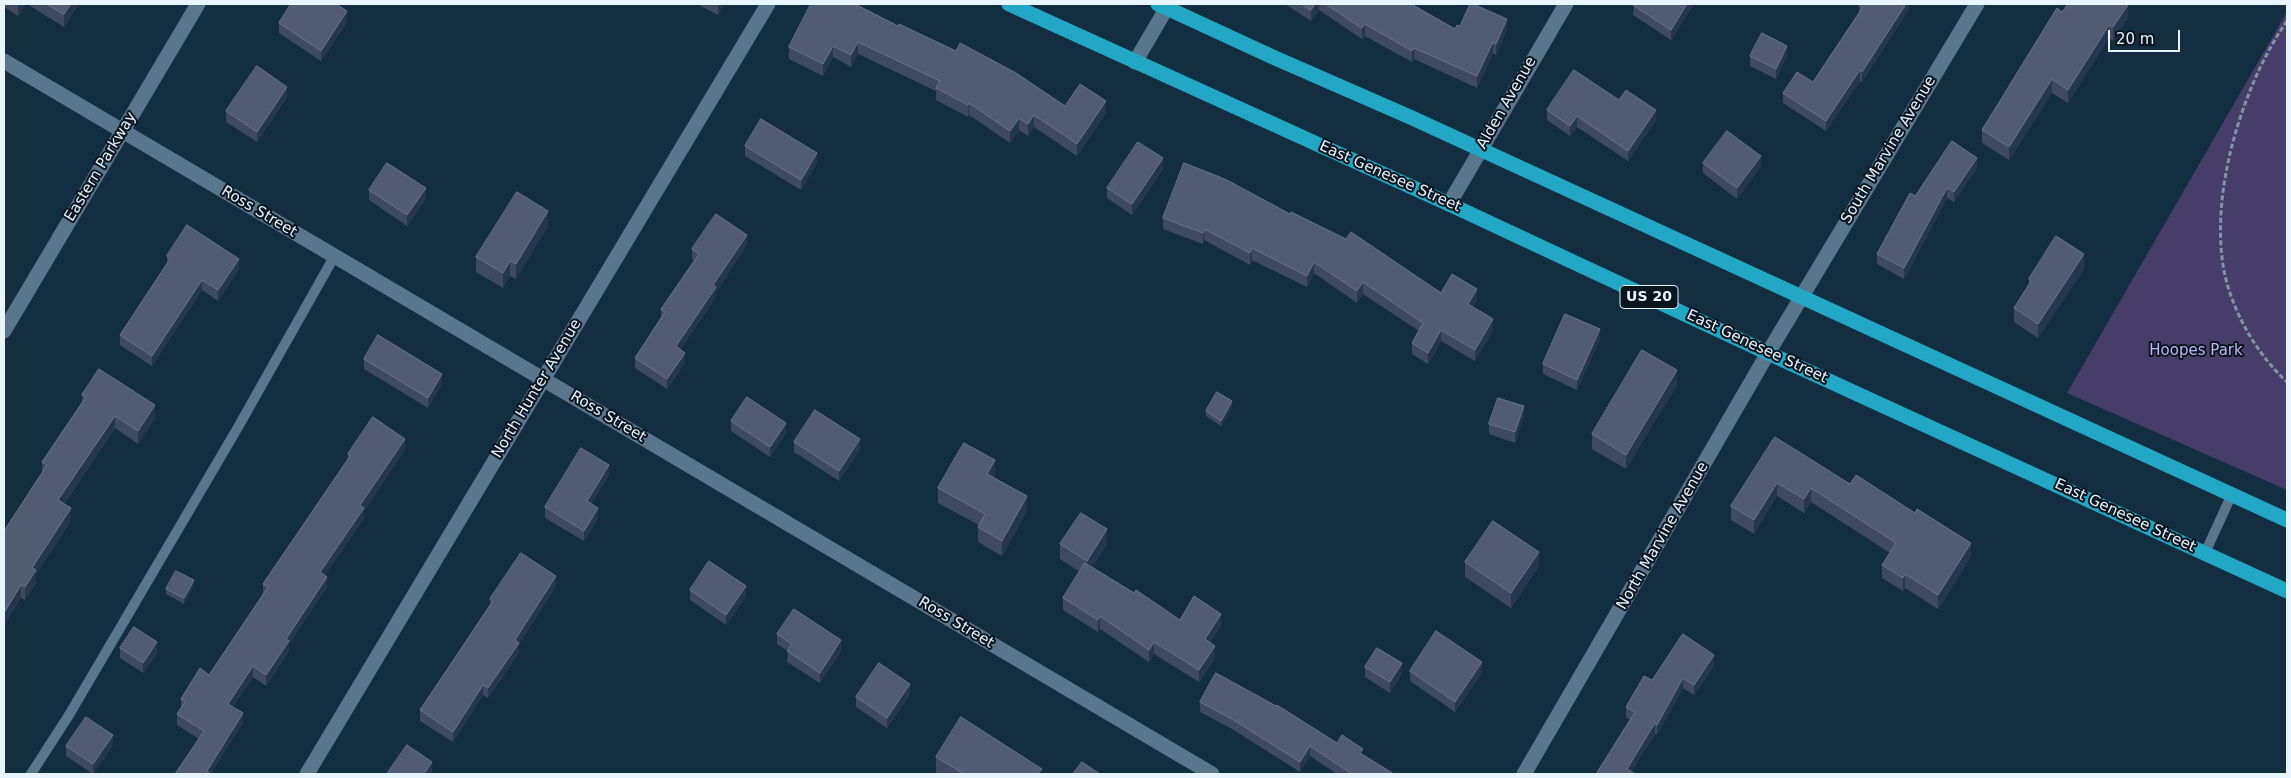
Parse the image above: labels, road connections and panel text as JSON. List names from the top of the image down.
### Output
{
  "streets": {
    "highway": ["East Genesee Street", "US 20"],
    "street": [
      "Alden Avenue",
      "South Marvine Avenue",
      "Eastern Parkway",
      "Ross Street",
      "North Hunter Avenue",
      "North Marvine Avenue"
    ]
  },
  "crossings": [
    ["Alden Avenue", "East Genesee Street"],
    ["South Marvine Avenue", "North Marvine Avenue"],
    ["Eastern Parkway", "Ross Street"],
    ["East Genesee Street", "North Marvine Avenue"],
    ["Ross Street", "North Hunter Avenue"]
  ],
  "parks": ["Hoopes Park"],
  "scale_bar": "20 m"
}
